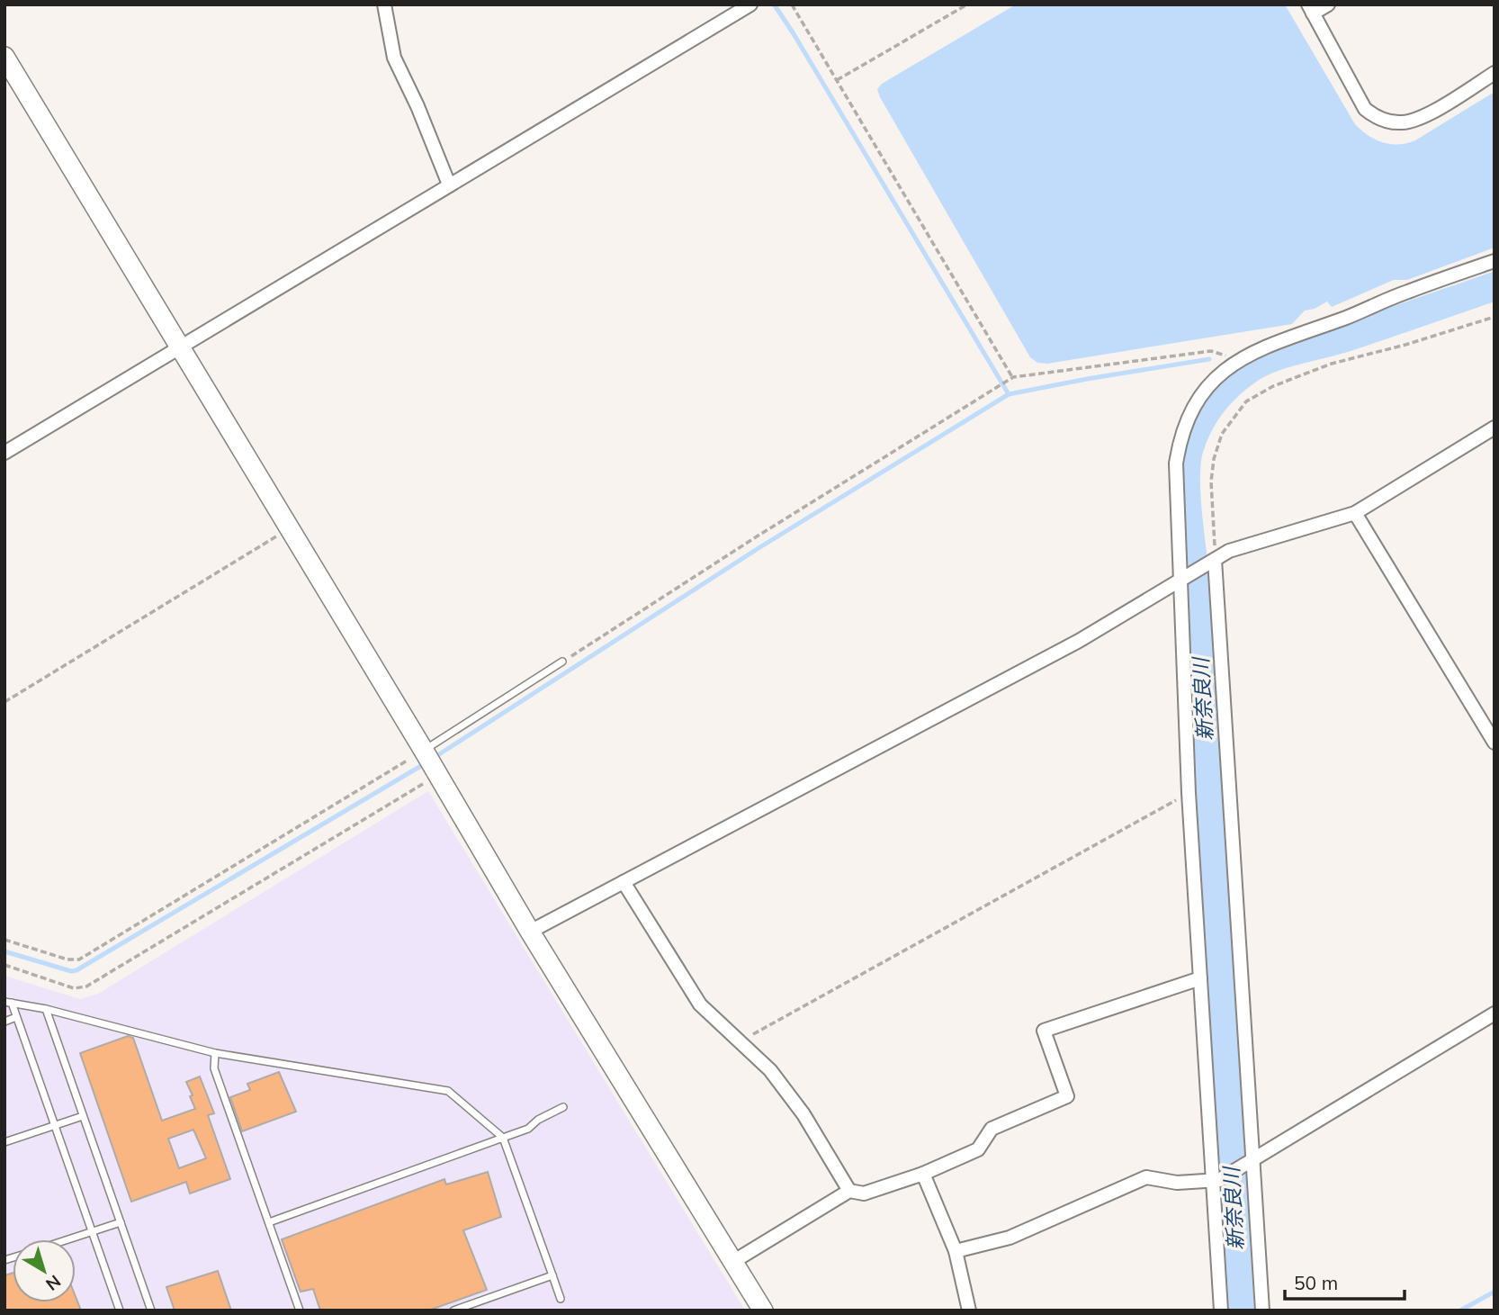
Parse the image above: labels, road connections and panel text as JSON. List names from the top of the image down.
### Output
{
  "water": ["新奈良川"],
  "scale_bar": "50 m",
  "north": "bottom right"
}
